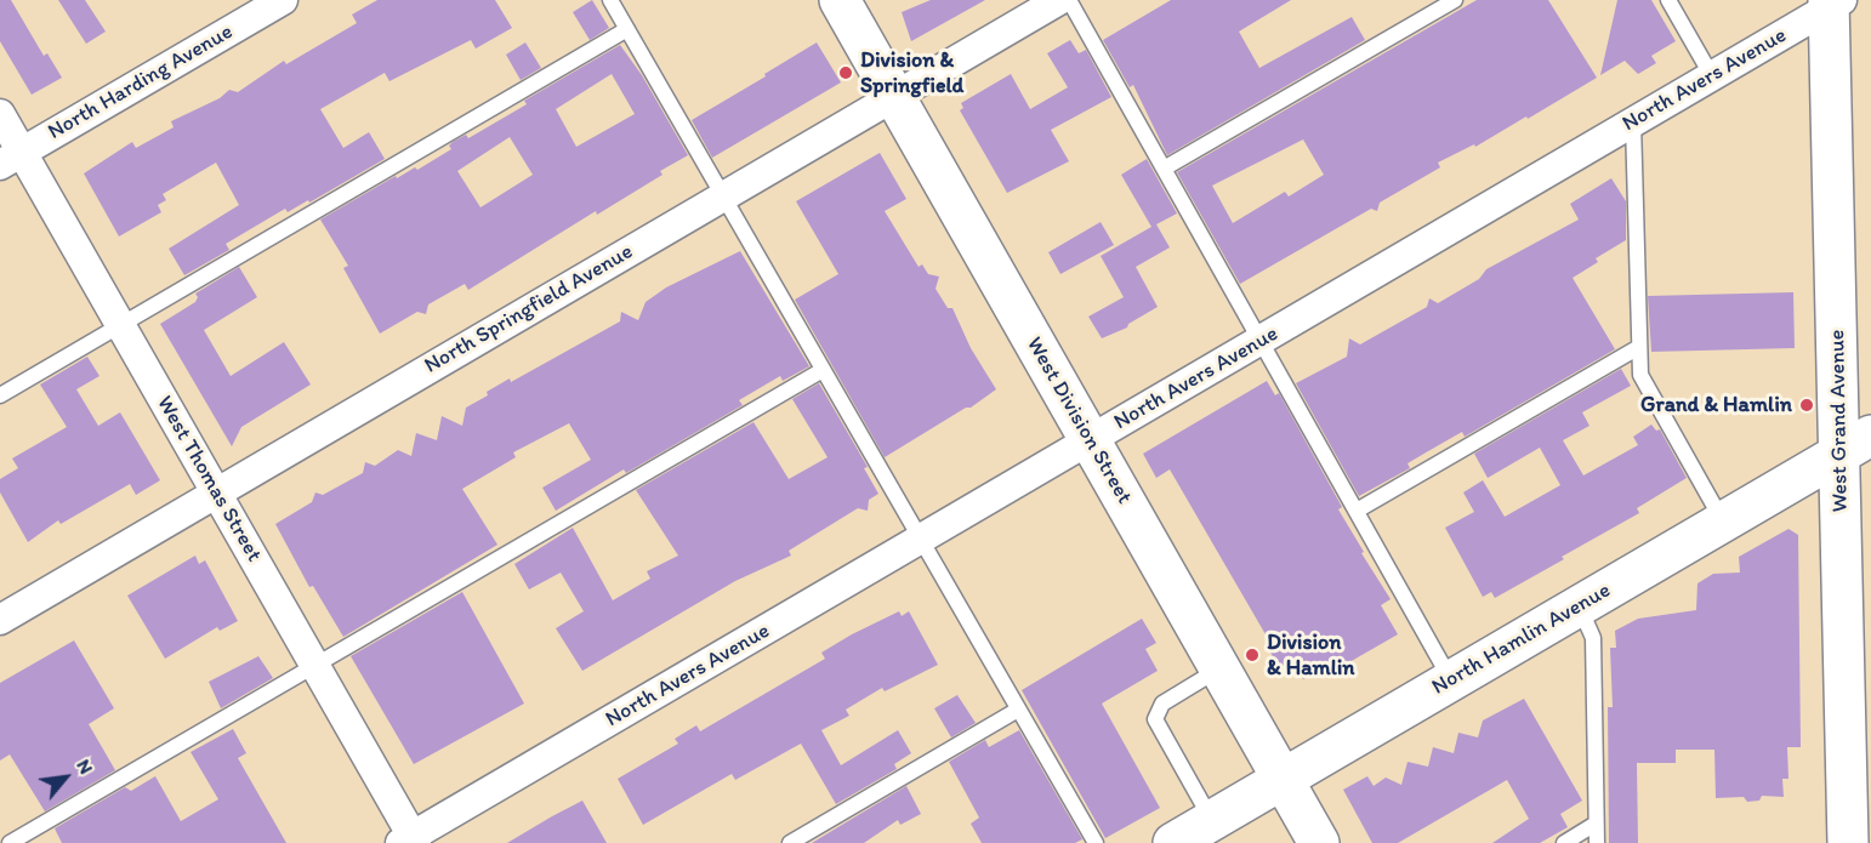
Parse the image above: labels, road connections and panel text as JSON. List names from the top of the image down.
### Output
{
  "streets": {
    "main road": ["West Division Street", "West Grand Avenue", "North Hamlin Avenue"],
    "street": [
      "North Avers Avenue",
      "North Harding Avenue",
      "North Springfield Avenue",
      "West Thomas Street"
    ]
  },
  "crossings": [
    ["North Avers Avenue", "West Division Street"],
    ["North Avers Avenue", "West Grand Avenue"],
    ["North Avers Avenue", "West Thomas Street"],
    ["North Harding Avenue", "West Thomas Street"],
    ["North Springfield Avenue", "West Division Street"],
    ["North Springfield Avenue", "West Thomas Street"],
    ["West Division Street", "North Hamlin Avenue"],
    ["West Grand Avenue", "North Hamlin Avenue"]
  ],
  "places": ["Division & Springfield", "Grand & Hamlin", "Division & Hamlin"],
  "north": "top right"
}
